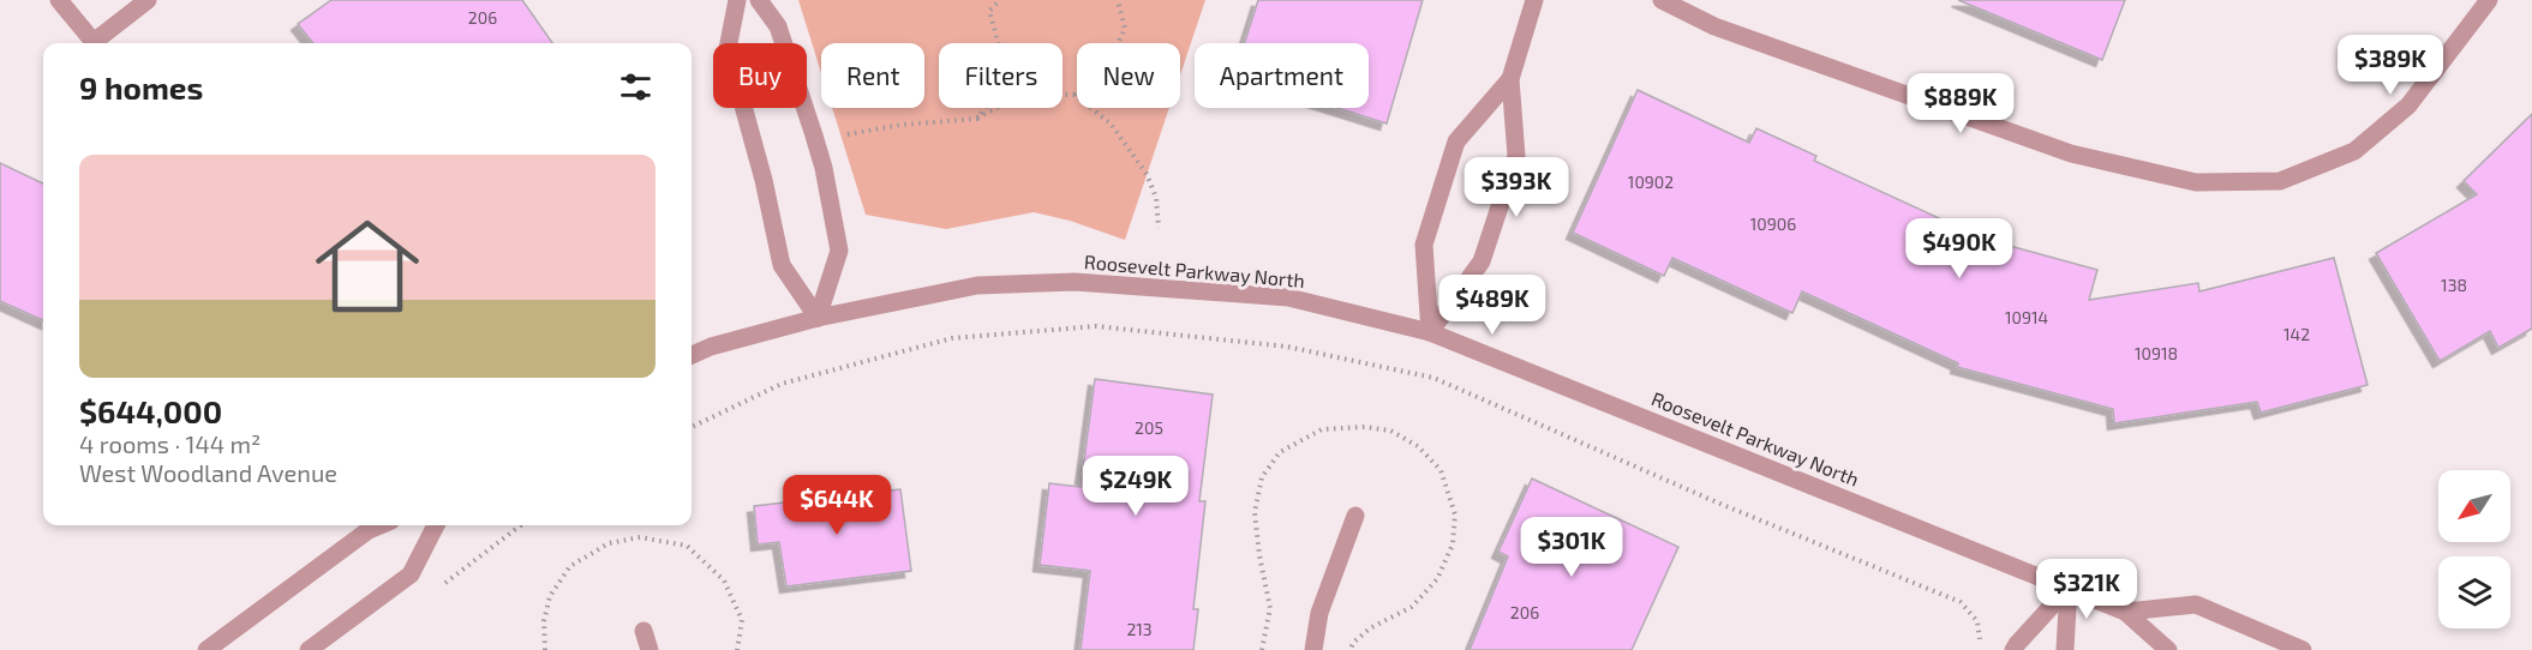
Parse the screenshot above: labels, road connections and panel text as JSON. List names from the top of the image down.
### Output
{
  "streets": {
    "street": ["Roosevelt Parkway North"]
  },
  "house_numbers": [
    "206",
    "10902",
    "10906",
    "138",
    "10914",
    "142",
    "10918",
    "205",
    "206",
    "213"
  ],
  "north": "bottom left",
  "page": {
    "price": [
      "$389K",
      "$889K",
      "$393K",
      "$490K",
      "$489K",
      "$249K",
      "$644K",
      "$301K",
      "$321K"
    ],
    "chip": [
      "Buy",
      "Rent",
      "Filters",
      "New",
      "Apartment"
    ],
    "heading": "9 homes",
    "list": [
      {
        "name": "$644,000",
        "note": "4 rooms · 144 m² · West Woodland Avenue"
      }
    ]
  }
}
